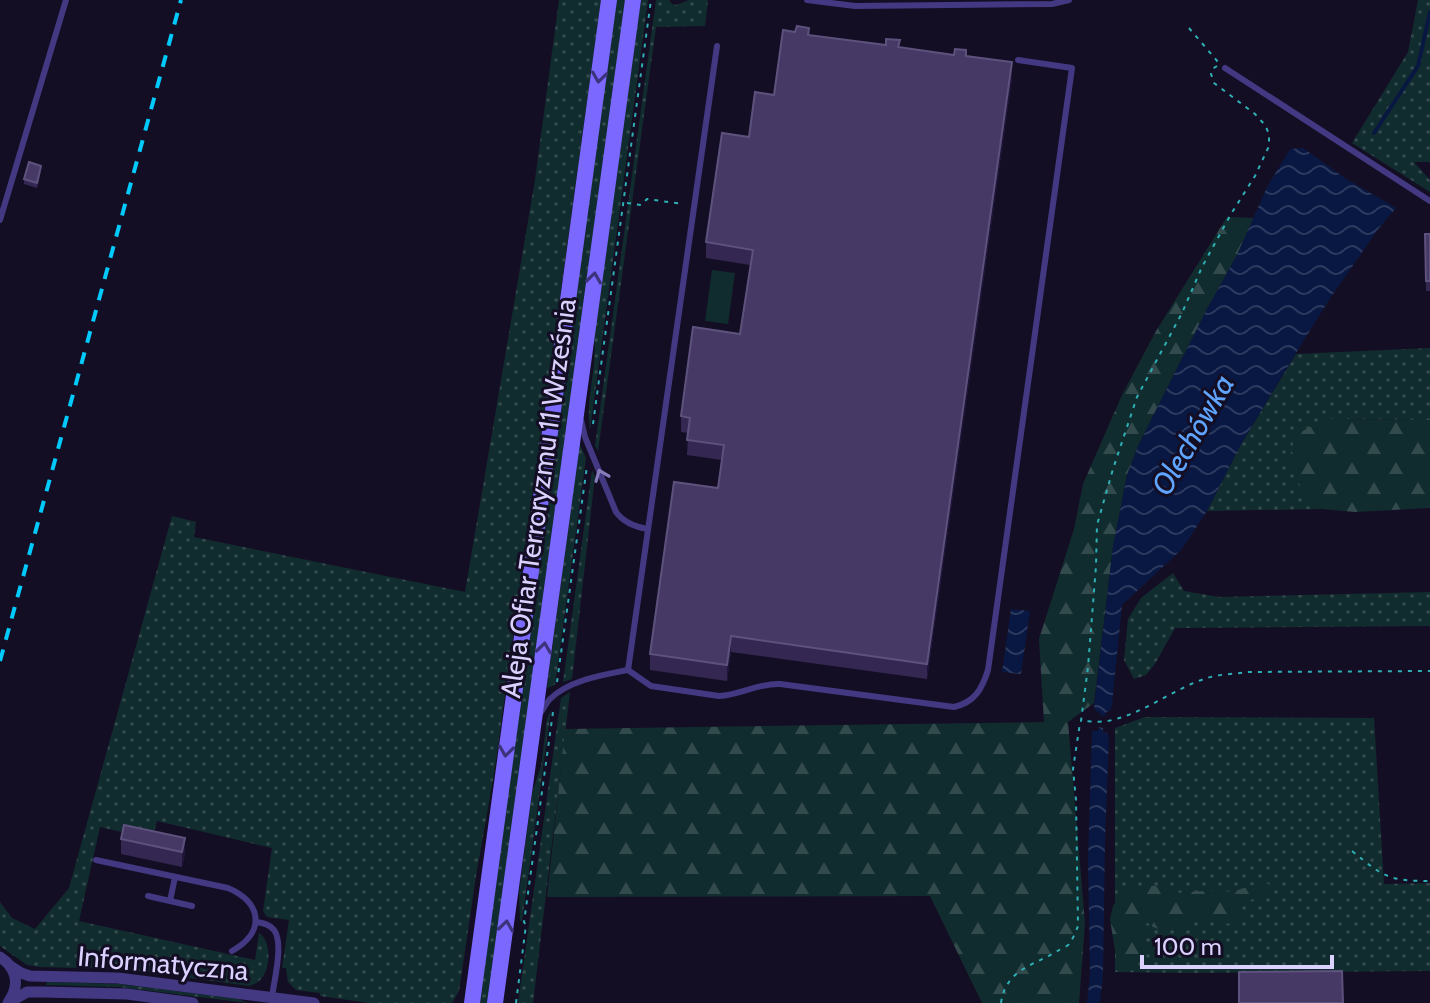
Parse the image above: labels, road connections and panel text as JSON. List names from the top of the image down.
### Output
{
  "streets": {
    "street": ["Aleja Ofiar Terroryzmu 11 Września", "Informatyczna"]
  },
  "water": ["Olechówka"],
  "scale_bar": "100 m"
}
